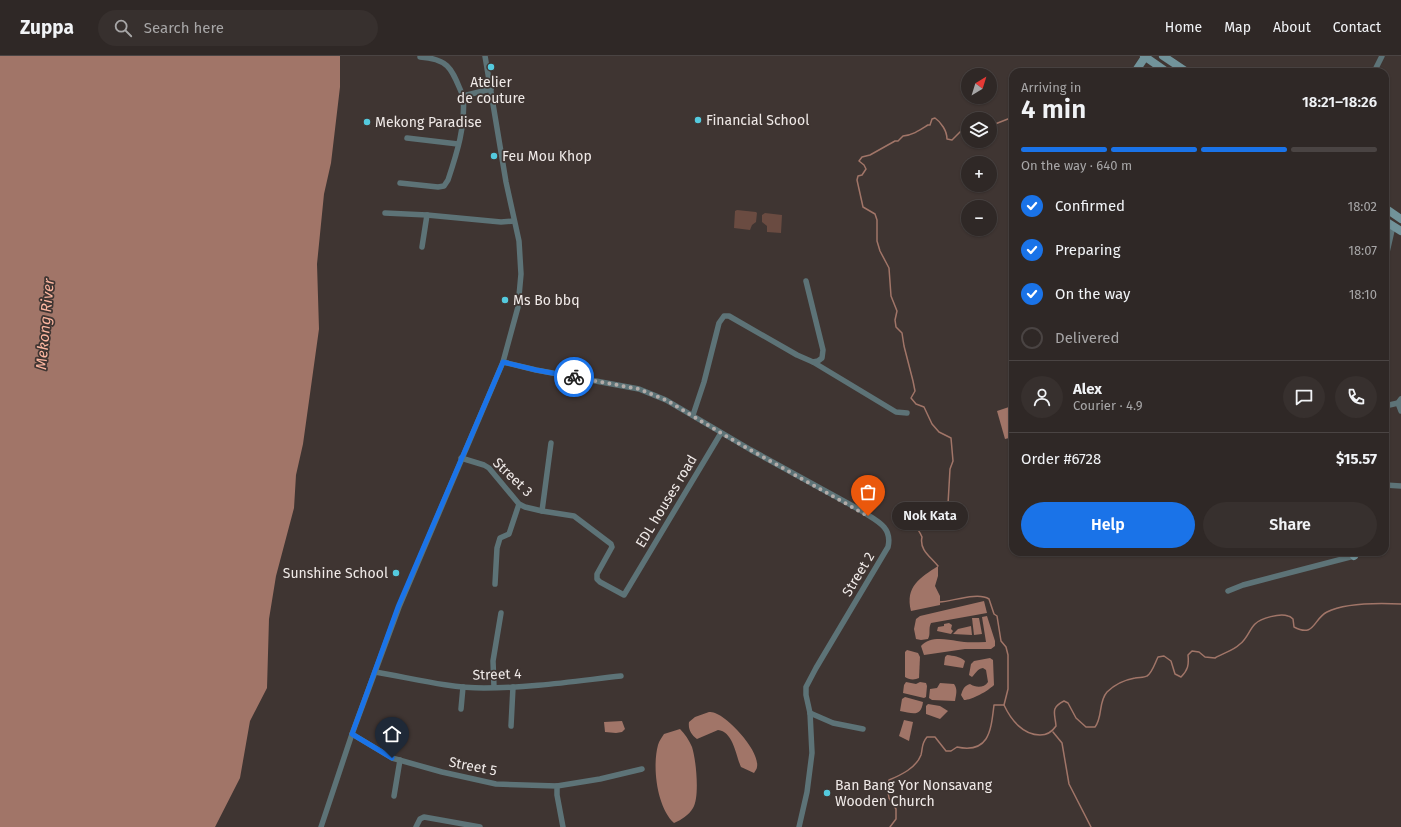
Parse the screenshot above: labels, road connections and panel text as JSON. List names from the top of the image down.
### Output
{
  "streets": {
    "street": [
      "Street 3",
      "EDL houses road",
      "Street 2",
      "Street 4",
      "Street 5"
    ]
  },
  "crossings": [
    ["Street 3", "EDL houses road"],
    ["EDL houses road", "Street 2"]
  ],
  "water": ["Mekong River"],
  "places": [
    "Atelier de couture",
    "Financial School",
    "Mekong Paradise",
    "Feu Mou Khop",
    "Ms Bo bbq",
    "Nok Kata",
    "Sunshine School",
    "Ban Bang Yor Nonsavang Wooden Church"
  ],
  "north": "top right",
  "page": {
    "header": "Zuppa",
    "search": "Search here",
    "nav": [
      "Home",
      "Map",
      "About",
      "Contact"
    ],
    "map_buttons": ["+", "−"],
    "heading": ["4 min", "Arriving in", "18:21–18:26"],
    "panel": [
      "Alex",
      "Courier · 4.9",
      "Order #6728",
      "$15.57"
    ],
    "bar": "On the way · 640 m",
    "list": [
      ["Confirmed", "18:02"],
      ["Preparing", "18:07"],
      ["On the way", "18:10"],
      "Delivered"
    ],
    "buttons": ["Help", "Share"],
    "bubble": "Nok Kata"
  }
}
